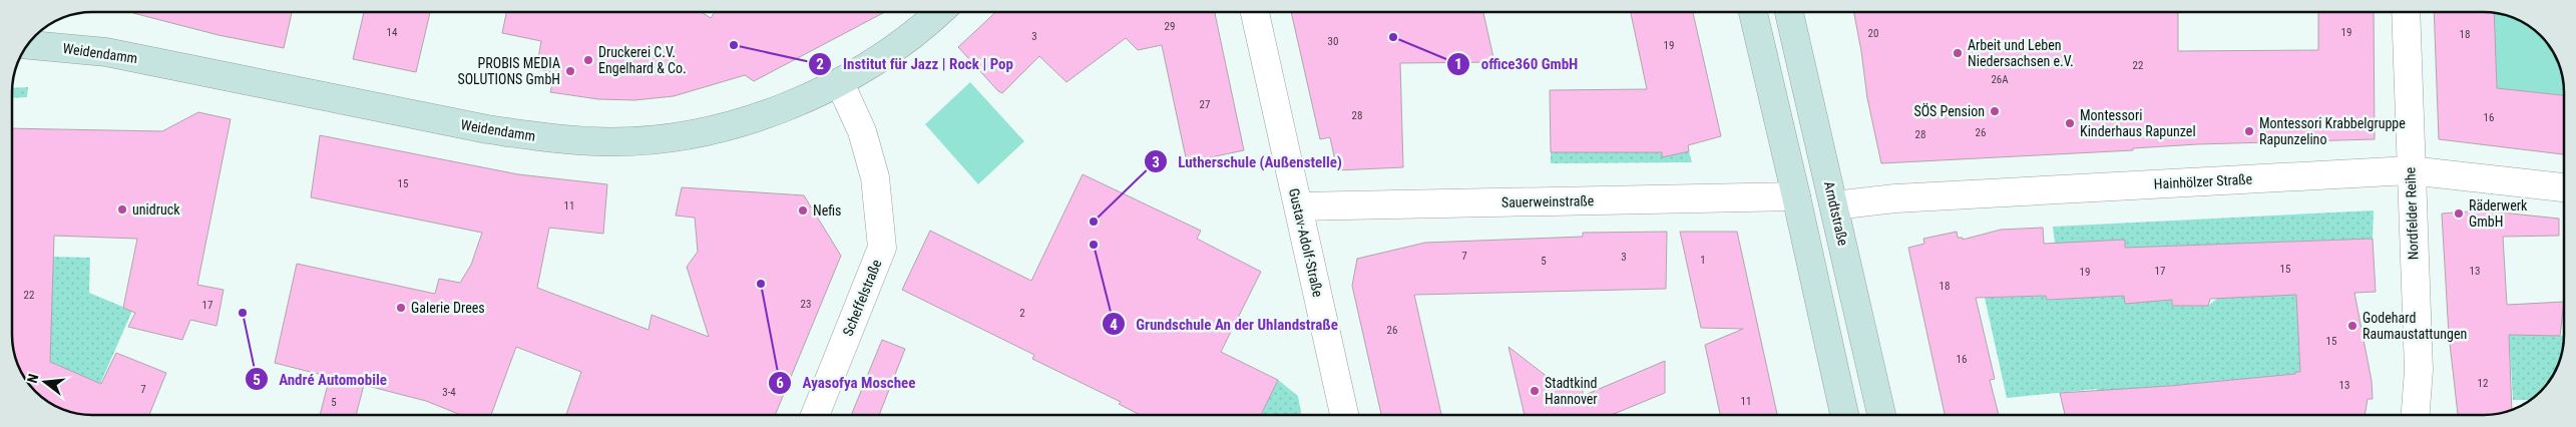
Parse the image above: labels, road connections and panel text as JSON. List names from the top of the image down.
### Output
{
  "streets": {
    "main road": ["Weidendamm", "Arndtstraße"],
    "street": [
      "Hainhölzer Straße",
      "Sauerweinstraße",
      "Nordfelder Reihe",
      "Gustav-Adolf-Straße",
      "Scheffelstraße"
    ]
  },
  "crossings": [
    ["Weidendamm", "Scheffelstraße"],
    ["Hainhölzer Straße", "Arndtstraße"],
    ["Hainhölzer Straße", "Nordfelder Reihe"],
    ["Sauerweinstraße", "Gustav-Adolf-Straße"]
  ],
  "places": [
    "office360 GmbH",
    "Institut für Jazz | Rock | Pop",
    "Arbeit und Leben Niedersachsen e.V.",
    "Druckerei C.V. Engelhard & Co.",
    "PROBIS MEDIA SOLUTIONS GmbH",
    "SÖS Pension",
    "Montessori Kinderhaus Rapunzel",
    "Montessori Krabbelgruppe Rapunzelino",
    "unidruck",
    "Nefis",
    "Räderwerk GmbH",
    "Lutherschule (Außenstelle)",
    "Grundschule An der Uhlandstraße",
    "Ayasofya Moschee",
    "Galerie Drees",
    "André Automobile",
    "Godehard Raumaustattungen",
    "Stadtkind Hannover"
  ],
  "house_numbers": [
    "29",
    "14",
    "19",
    "20",
    "18",
    "3",
    "30",
    "19",
    "22",
    "26A",
    "27",
    "28",
    "16",
    "26",
    "28",
    "15",
    "11",
    "7",
    "3",
    "1",
    "5",
    "15",
    "17",
    "13",
    "19",
    "18",
    "22",
    "23",
    "17",
    "2",
    "26",
    "15",
    "16",
    "12",
    "13",
    "7",
    "3-4",
    "11",
    "5"
  ],
  "north": "left"
}
